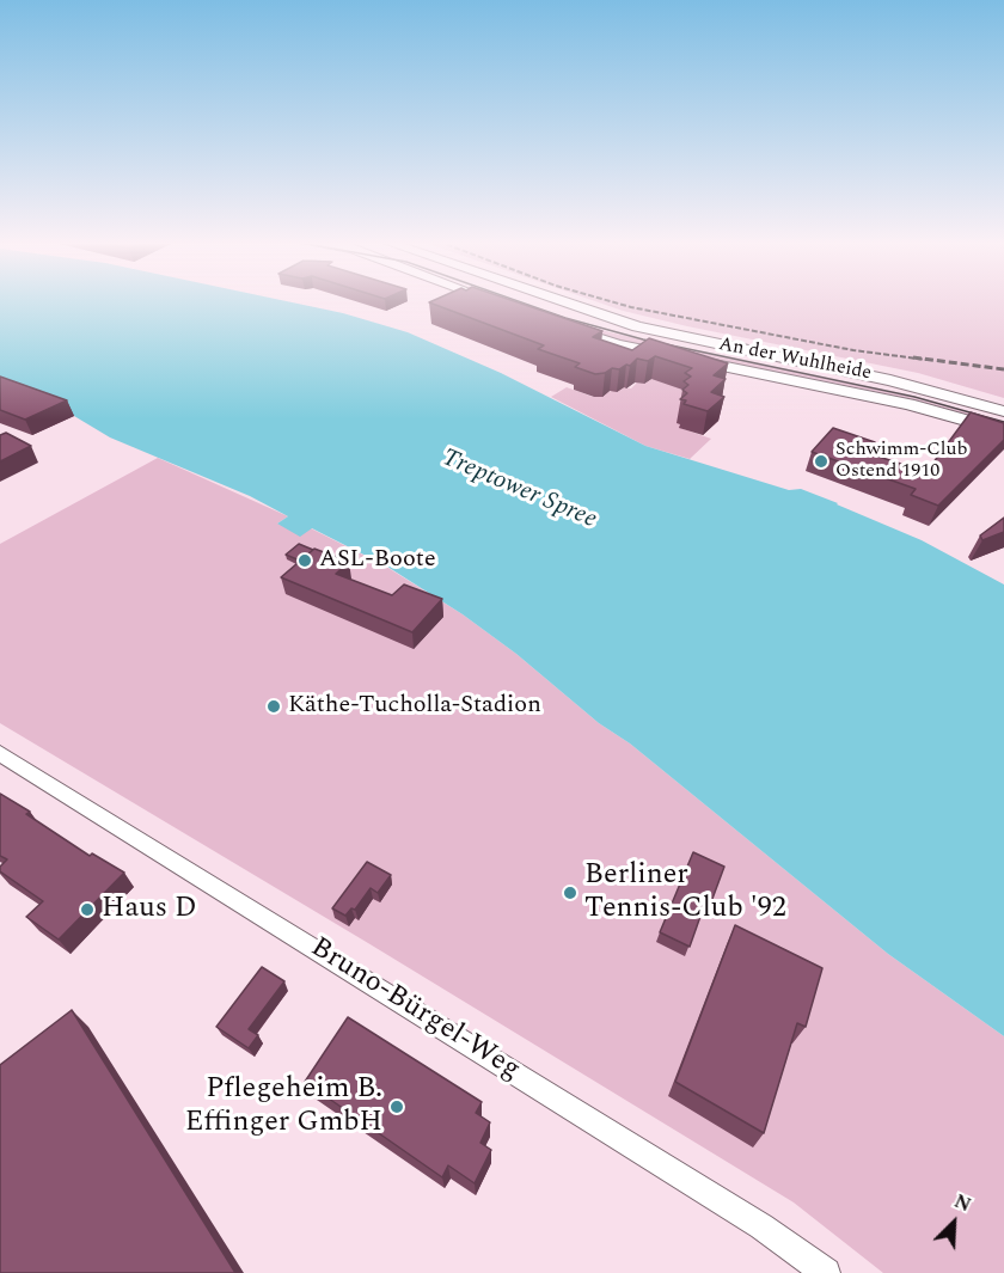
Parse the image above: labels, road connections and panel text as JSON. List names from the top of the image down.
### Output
{
  "streets": {
    "main road": ["An der Wuhlheide"],
    "street": ["Bruno-Bürgel-Weg"]
  },
  "water": ["Treptower Spree"],
  "places": [
    "Schwimm-Club Ostend 1910",
    "ASL-Boote",
    "Käthe-Tucholla-Stadion",
    "Berliner Tennis-Club '92",
    "Haus D",
    "Pflegeheim B. Effinger GmbH"
  ],
  "north": "top right"
}
